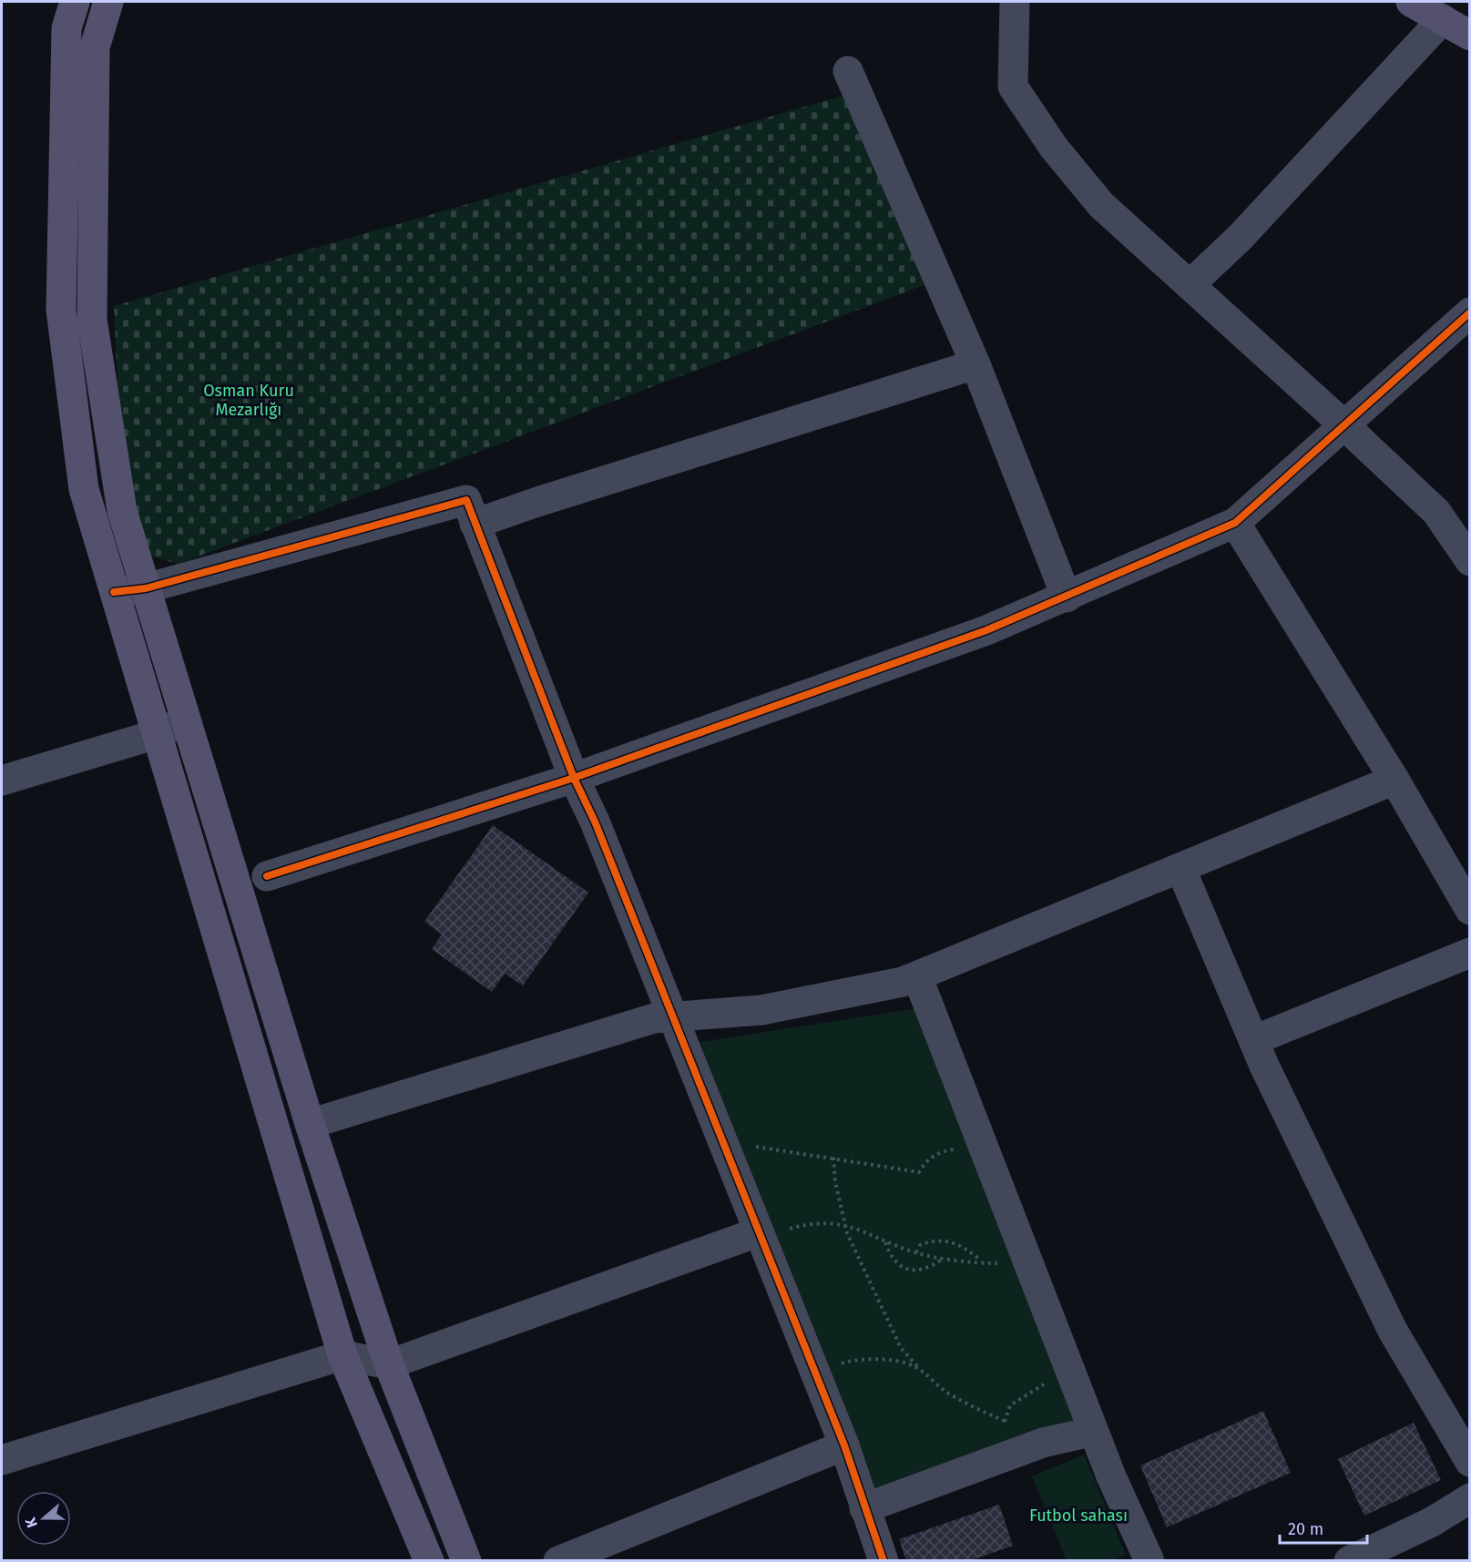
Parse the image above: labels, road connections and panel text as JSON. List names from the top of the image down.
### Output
{
  "parks": ["Osman Kuru Mezarlığı", "Futbol sahası"],
  "scale_bar": "20 m",
  "north": "left"
}
